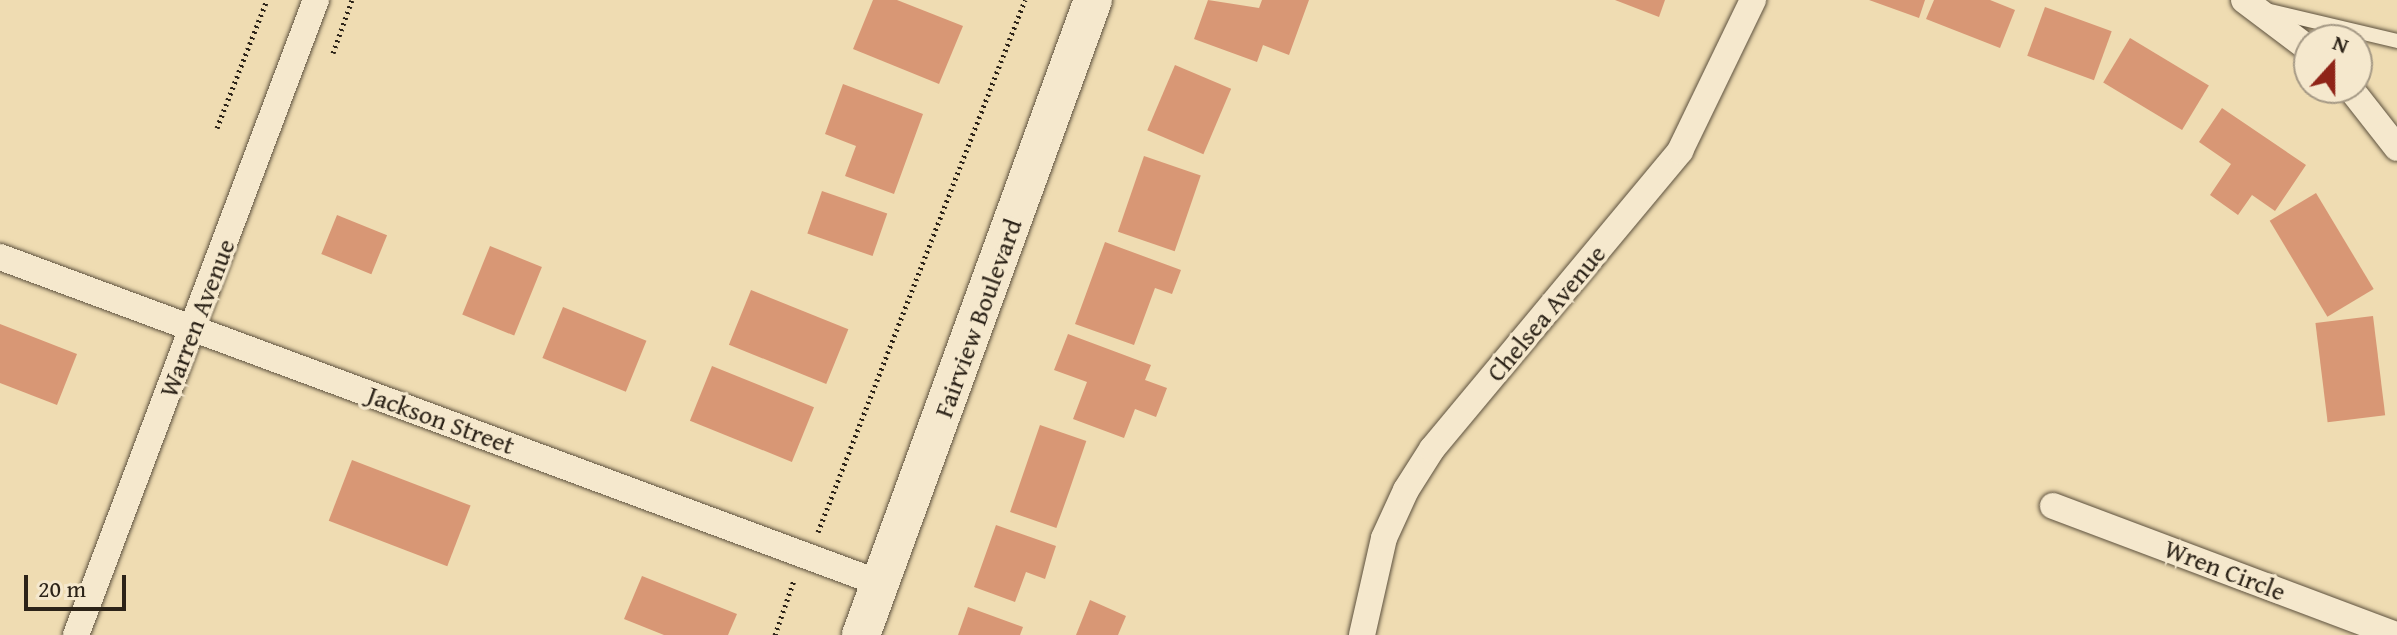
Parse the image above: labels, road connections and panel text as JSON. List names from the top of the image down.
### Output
{
  "streets": {
    "street": [
      "Chelsea Avenue",
      "Warren Avenue",
      "Fairview Boulevard",
      "Jackson Street",
      "Wren Circle"
    ]
  },
  "crossings": [
    ["Warren Avenue", "Jackson Street"],
    ["Fairview Boulevard", "Jackson Street"]
  ],
  "scale_bar": "20 m",
  "north": "top"
}
